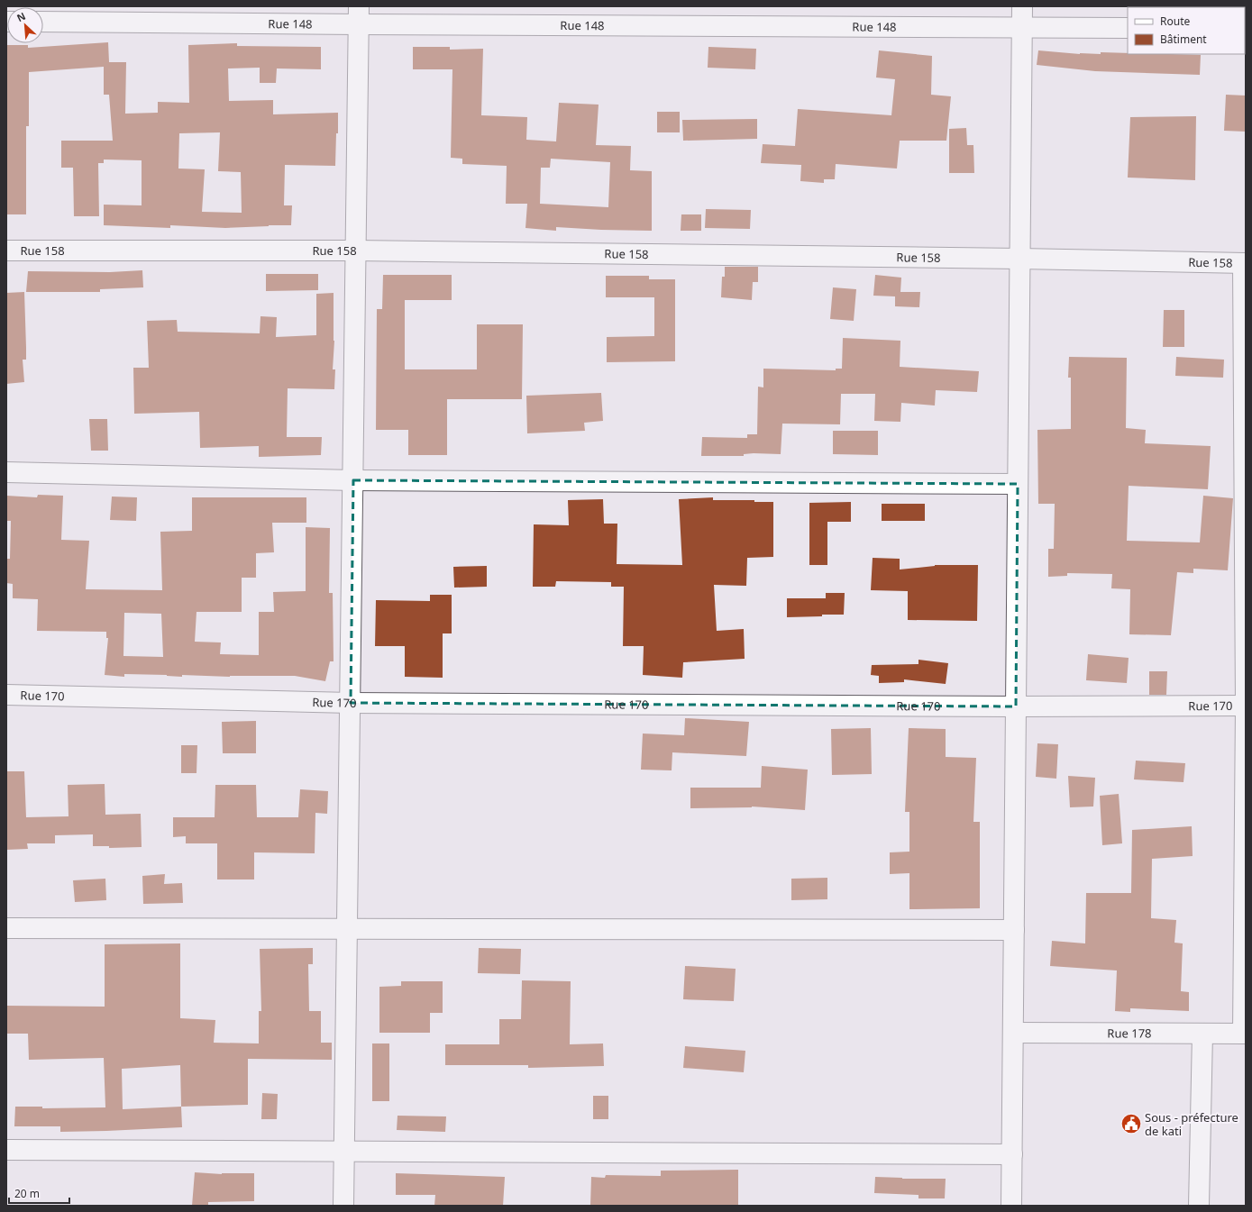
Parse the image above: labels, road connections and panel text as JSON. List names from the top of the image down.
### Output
{
  "streets": {
    "street": [
      "Rue 148",
      "Rue 158",
      "Rue 170",
      "Rue 178"
    ]
  },
  "places": {
    "public building": ["Sous - préfecture de kati"]
  },
  "legend": ["Route", "Bâtiment"],
  "scale_bar": "20 m",
  "north": "top left"
}
